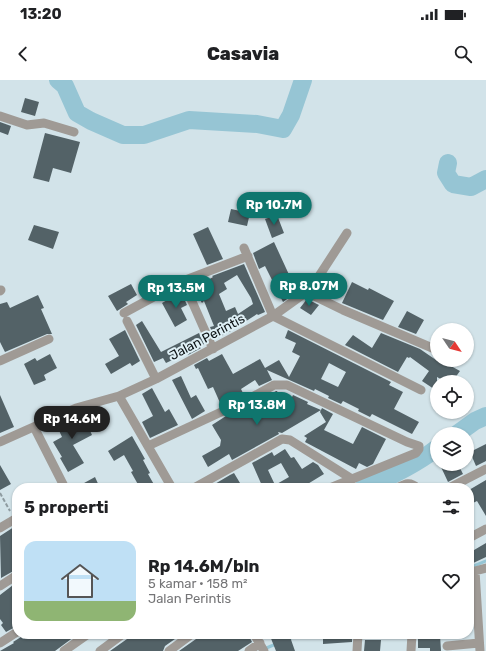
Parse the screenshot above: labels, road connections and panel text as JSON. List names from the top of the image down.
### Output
{
  "streets": {
    "street": ["Jalan Perintis"]
  },
  "north": "bottom right",
  "page": {
    "status": "13:20",
    "header": "Casavia",
    "price": [
      "Rp 10.7M",
      "Rp 8.07M",
      "Rp 13.5M",
      "Rp 13.8M",
      "Rp 14.6M"
    ],
    "heading": "5 properti",
    "list": [
      {
        "name": "Rp 14.6M/bln",
        "note": "5 kamar · 158 m² · Jalan Perintis"
      }
    ]
  }
}
